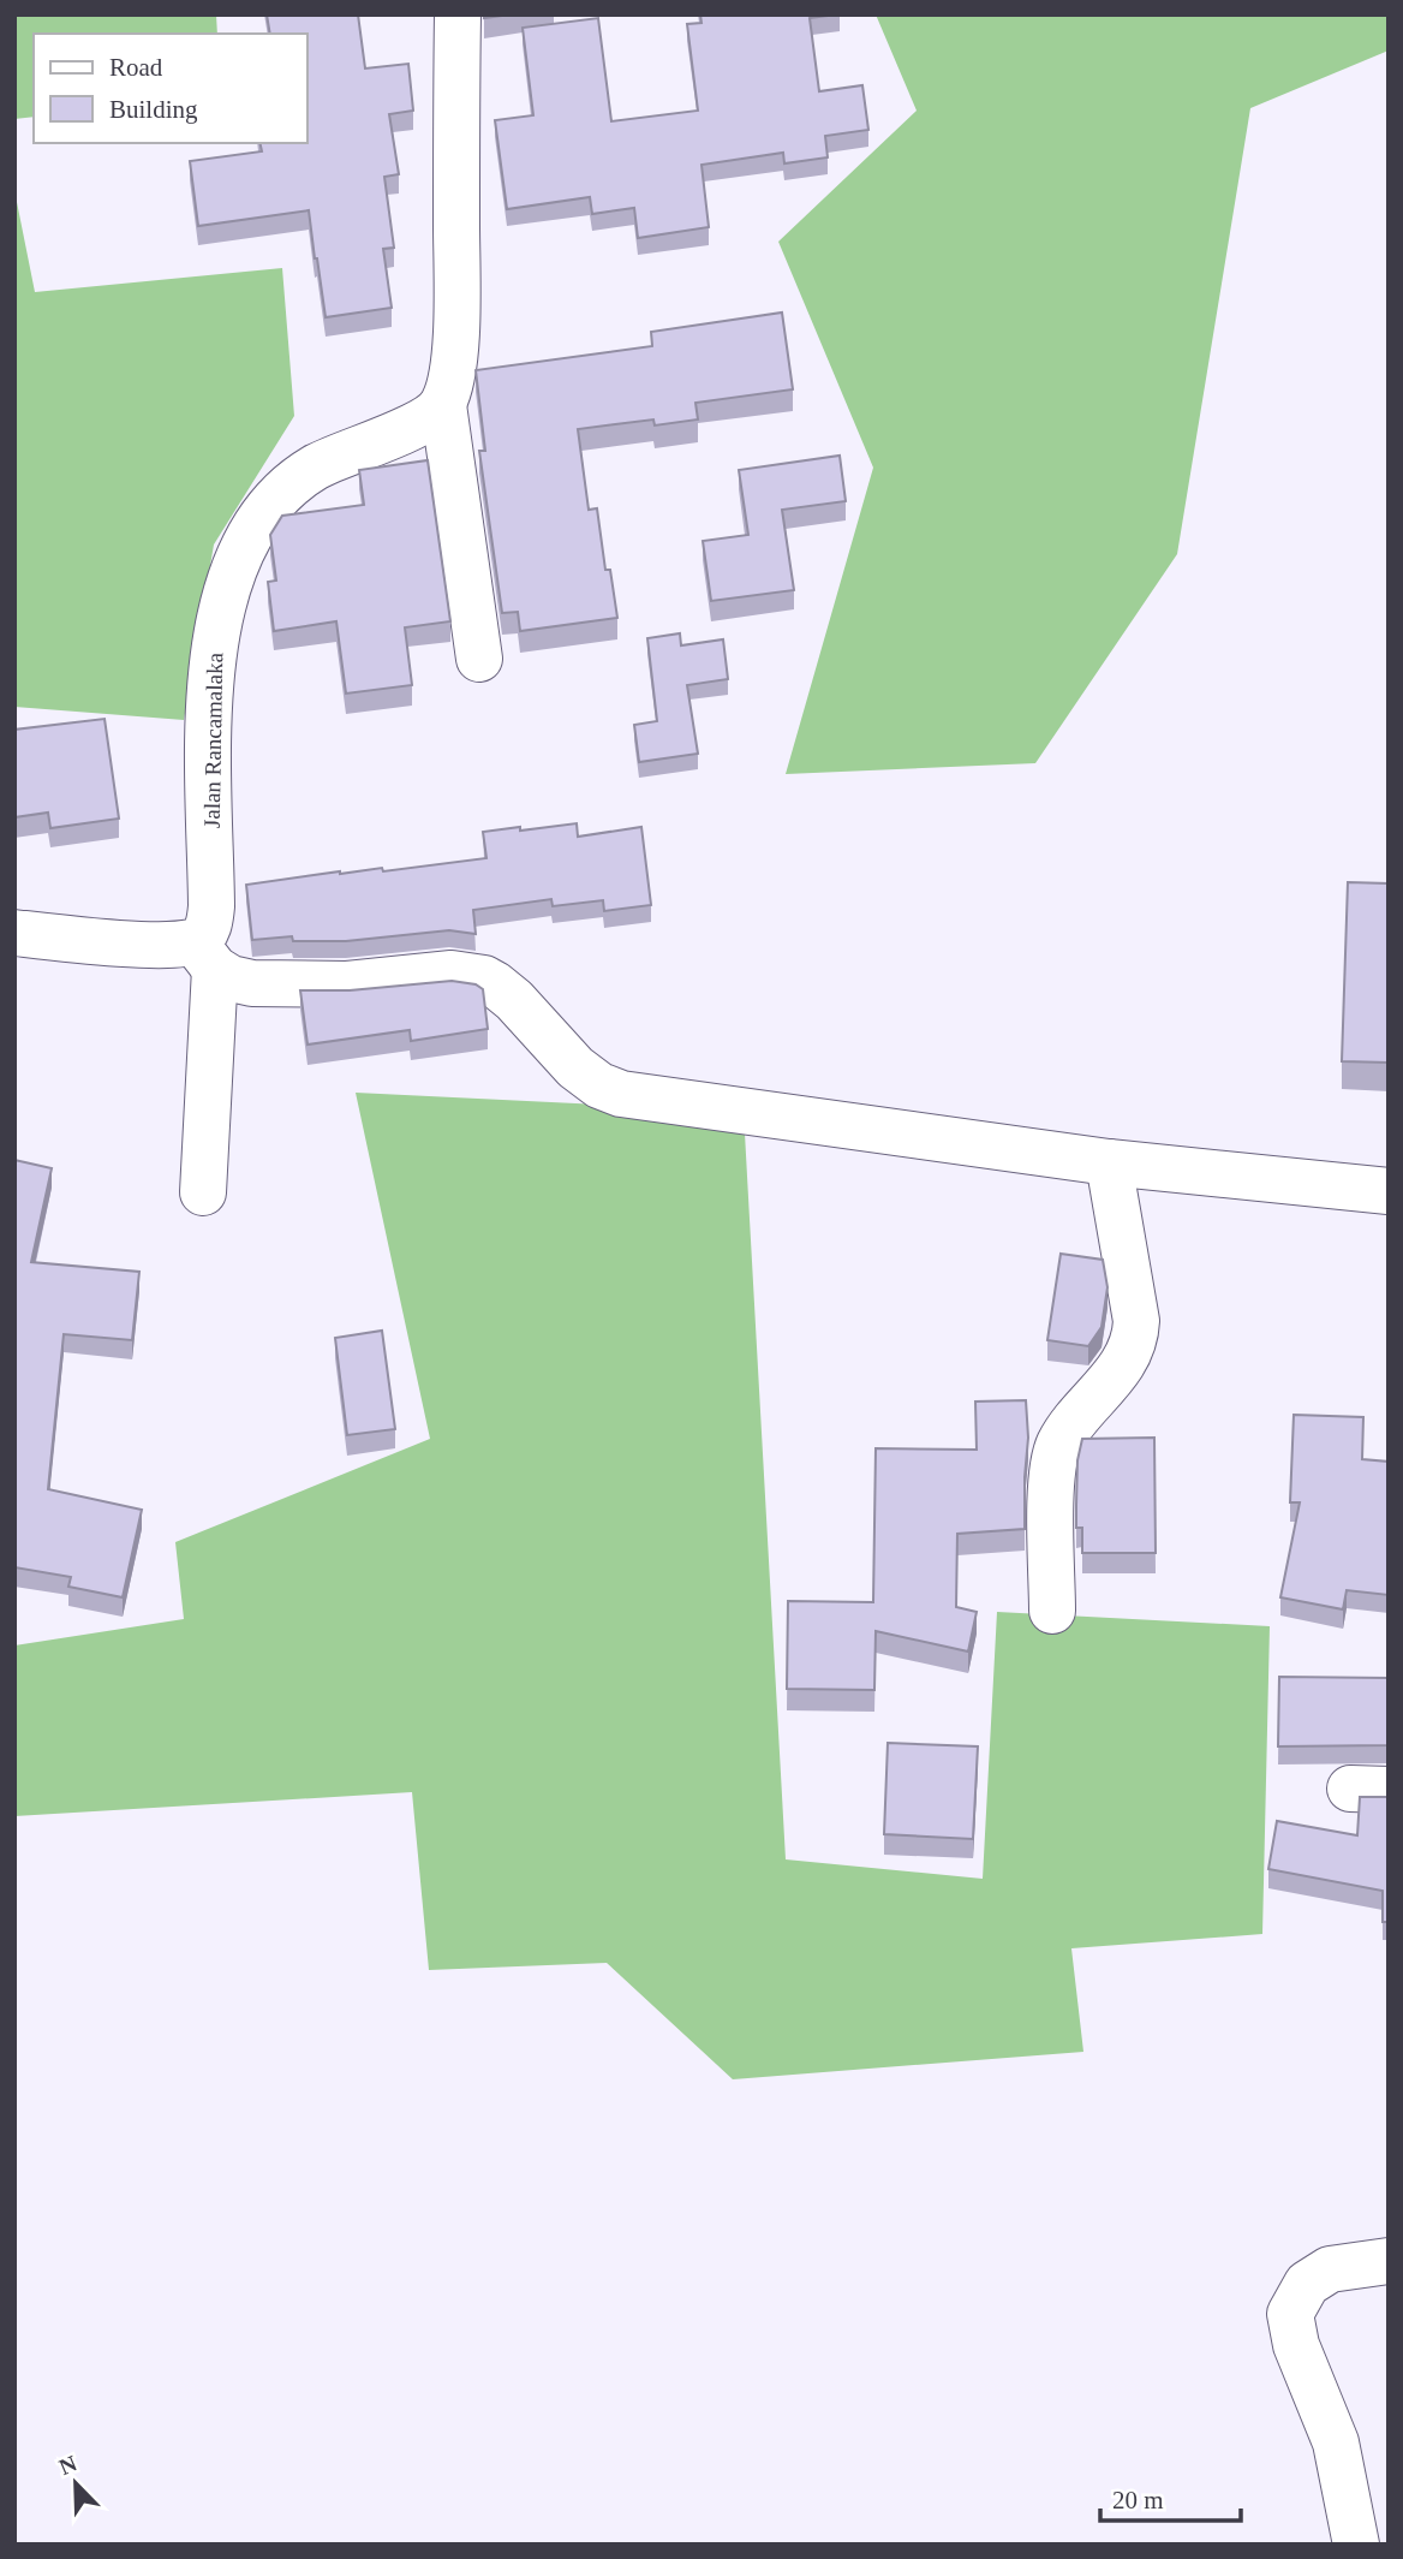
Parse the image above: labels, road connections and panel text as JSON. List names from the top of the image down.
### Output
{
  "streets": {
    "street": ["Jalan Rancamalaka"]
  },
  "legend": ["Road", "Building"],
  "scale_bar": "20 m",
  "north": "top left"
}
